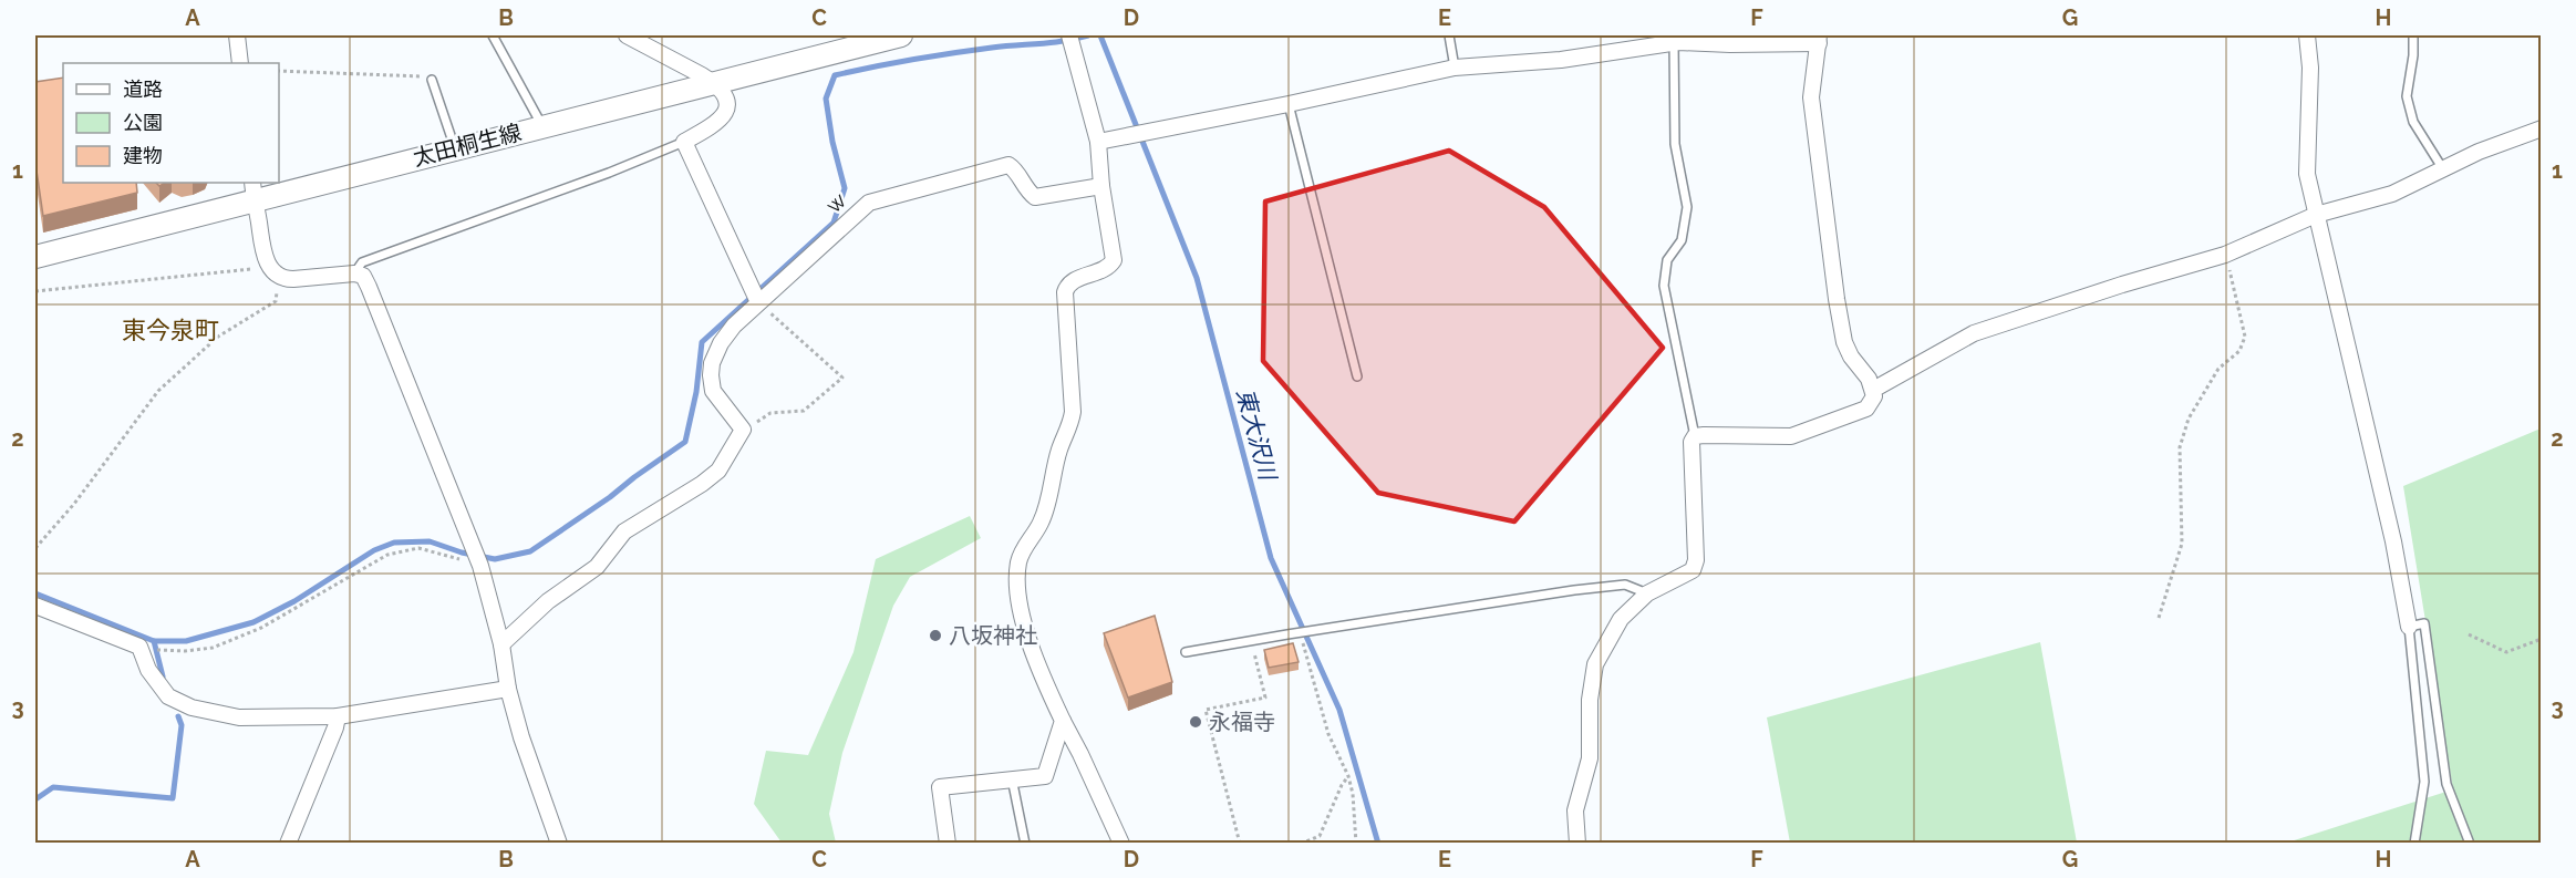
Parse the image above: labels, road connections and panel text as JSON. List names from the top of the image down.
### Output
{
  "streets": {
    "main road": ["太田桐生線"],
    "street": ["w"]
  },
  "districts": ["東今泉町"],
  "water": ["東大沢川"],
  "places": ["八坂神社", "永福寺"],
  "legend": ["道路", "公園", "建物"],
  "grid": {
    "columns": [
      "A",
      "B",
      "C",
      "D",
      "E",
      "F",
      "G",
      "H"
    ],
    "rows": ["1", "2", "3"]
  }
}
